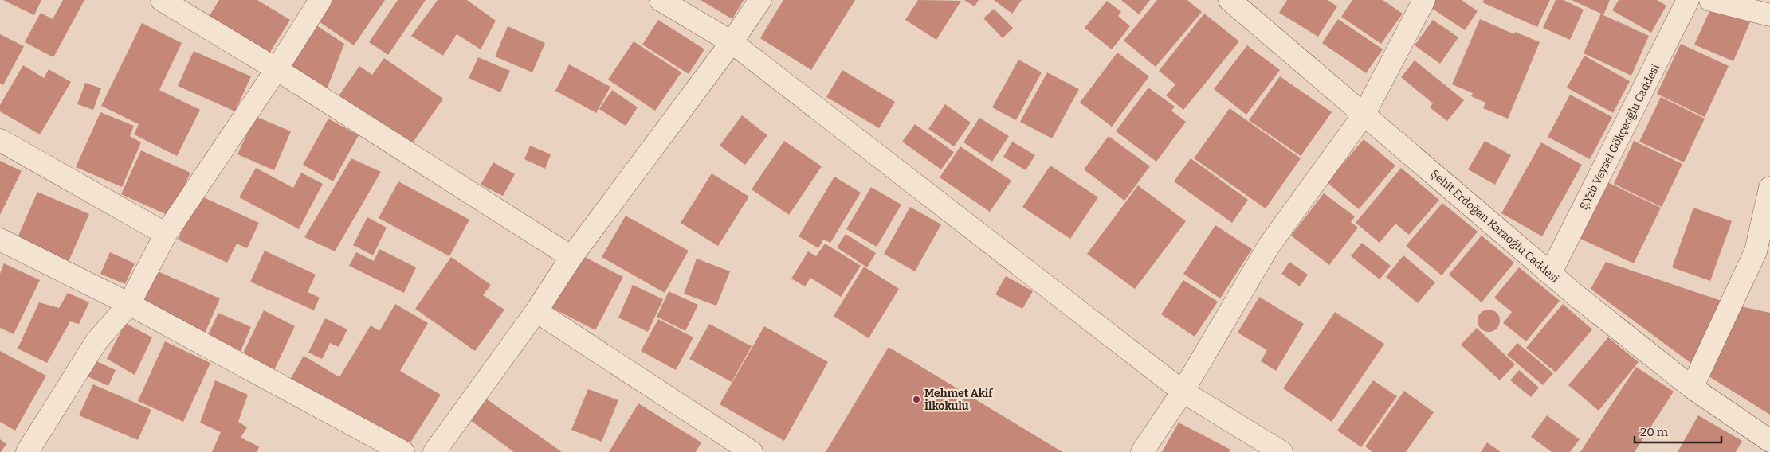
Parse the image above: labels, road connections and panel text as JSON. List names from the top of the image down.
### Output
{
  "streets": {
    "street": ["Ş.Yzb Veysel Gökçeoğlu Caddesi", "Şehit Erdoğan Karaoğlu Caddesi"]
  },
  "crossings": [
    ["Ş.Yzb Veysel Gökçeoğlu Caddesi", "Şehit Erdoğan Karaoğlu Caddesi"]
  ],
  "places": ["Mehmet Akif İlkokulu"],
  "scale_bar": "20 m"
}
